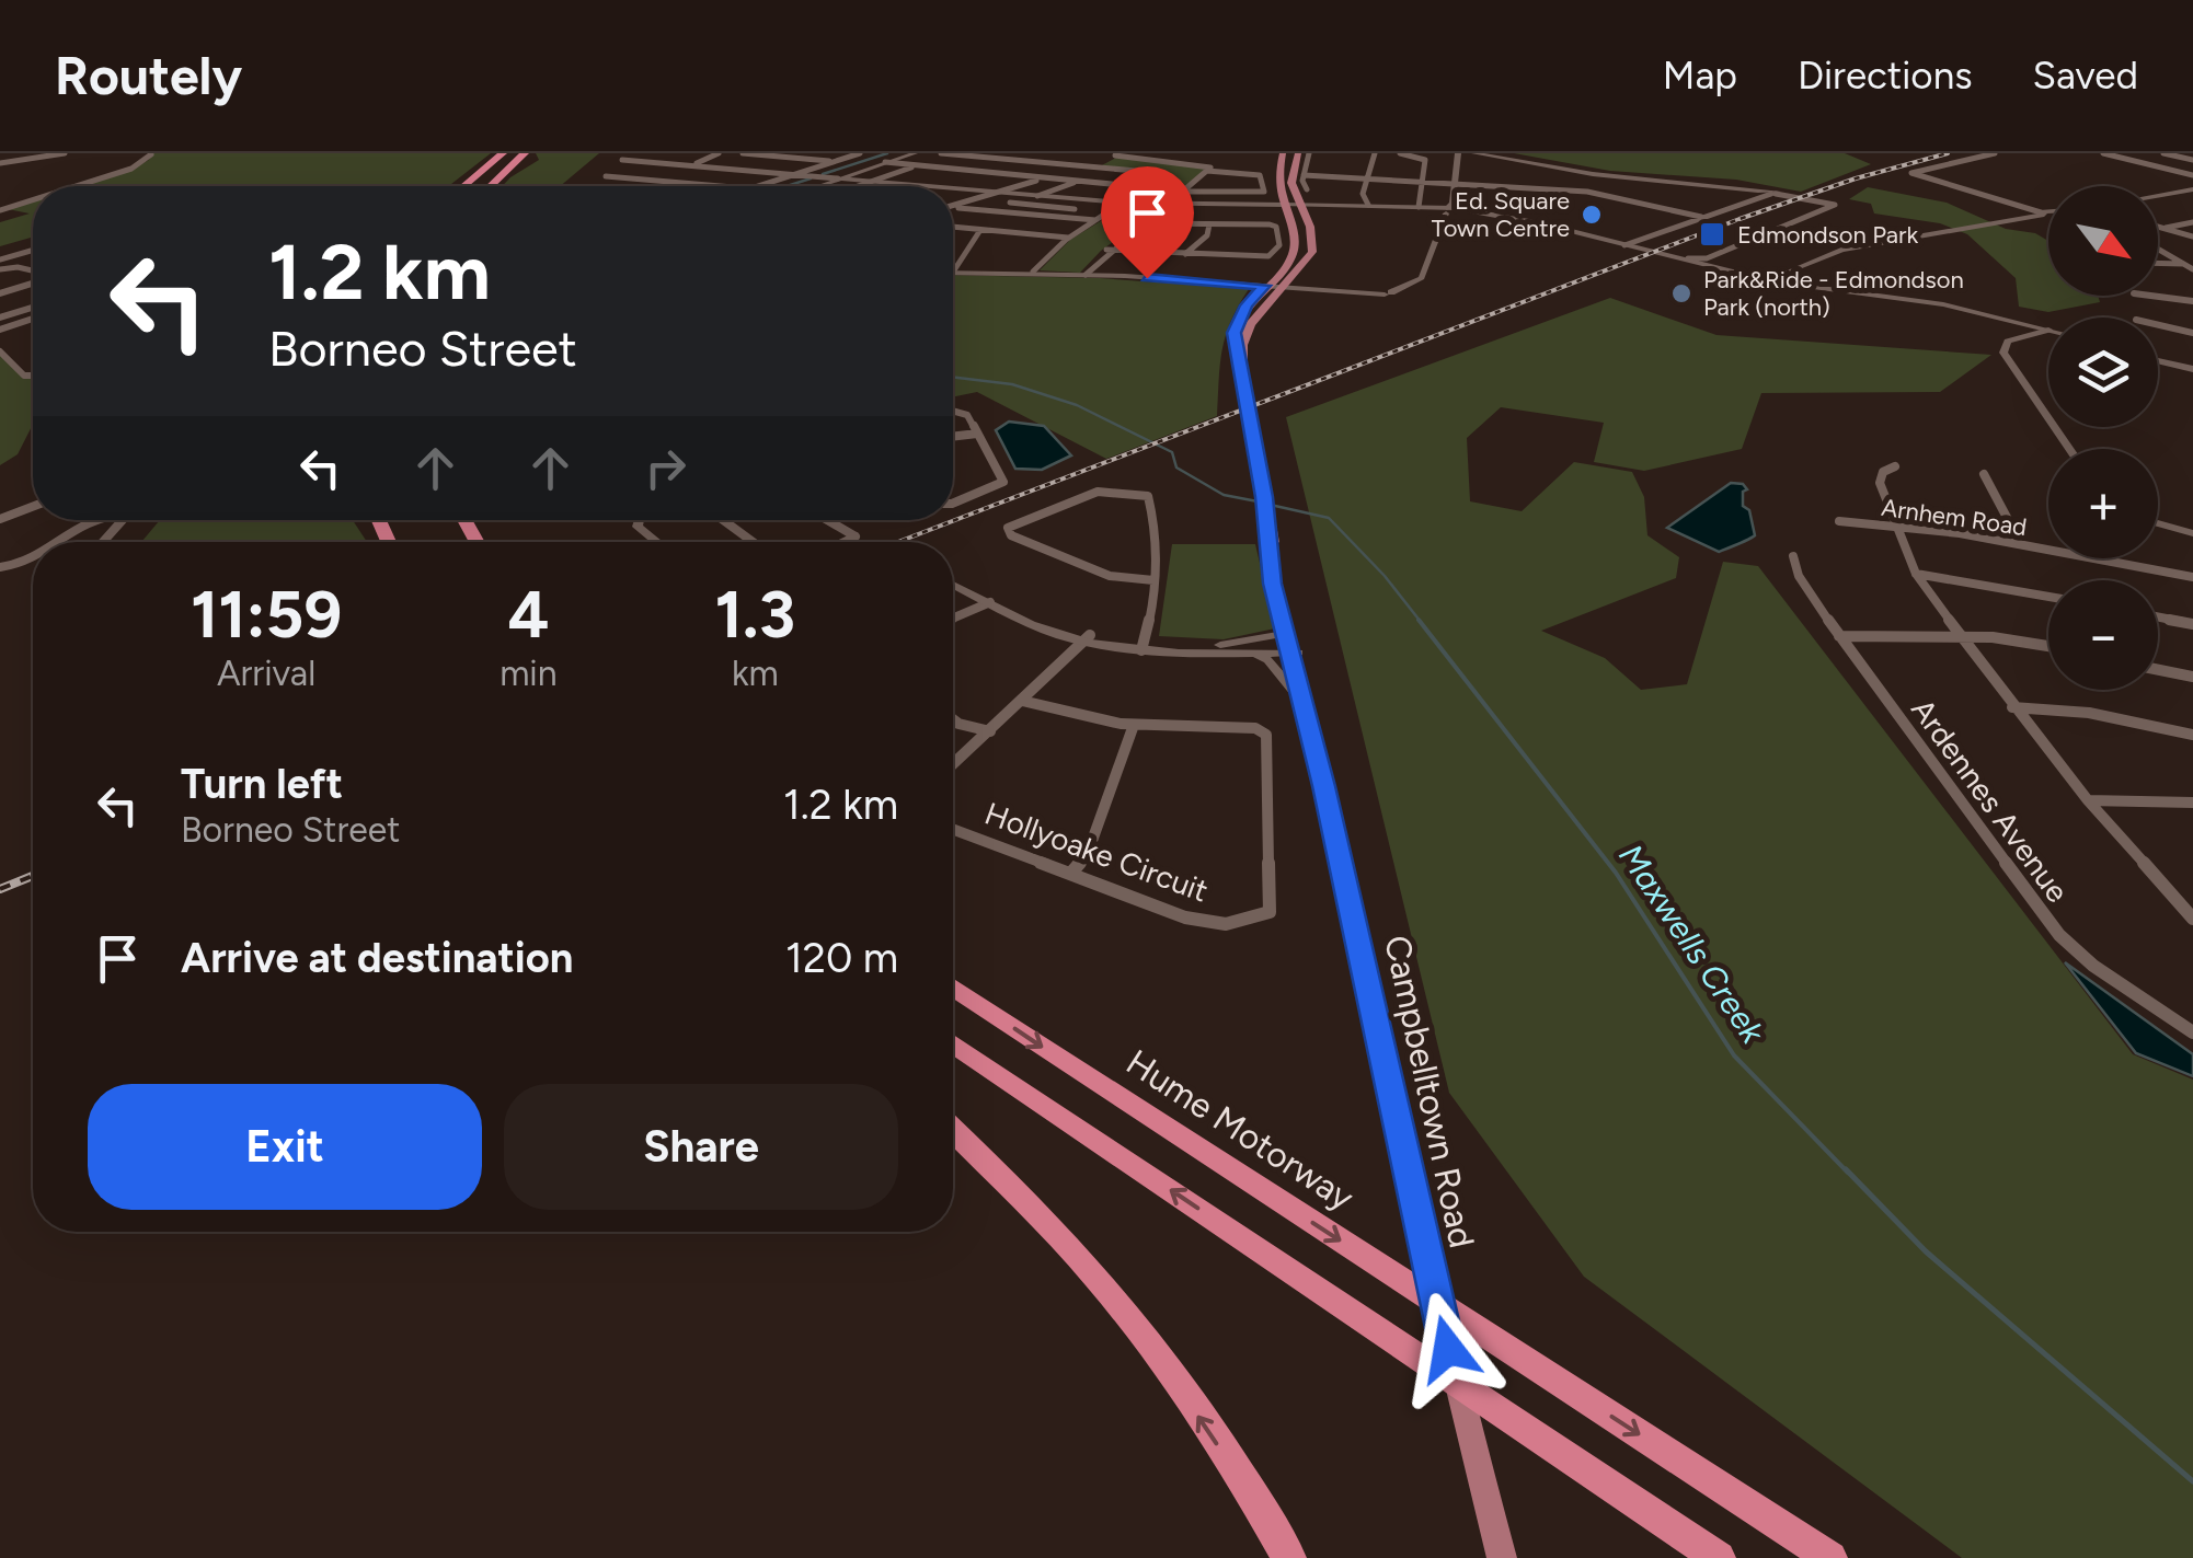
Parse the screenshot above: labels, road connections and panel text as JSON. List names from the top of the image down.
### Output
{
  "streets": {
    "highway": ["Hume Motorway"],
    "main road": ["Campbelltown Road"],
    "street": ["Arnhem Road", "Ardennes Avenue", "Hollyoake Circuit"]
  },
  "water": ["Maxwells Creek"],
  "places": {
    "other": ["Ed. Square Town Centre", "Park&Ride - Edmondson Park (north)"],
    "transit": ["Edmondson Park"]
  },
  "north": "bottom right",
  "page": {
    "header": "Routely",
    "nav": ["Map", "Directions", "Saved"],
    "map_buttons": ["+", "−"],
    "turn": ["1.2 km", "Borneo Street"],
    "eta": [
      "11:59",
      "Arrival",
      "4",
      "min",
      "1.3",
      "km"
    ],
    "list": [
      {
        "name": "Turn left",
        "note": "Borneo Street",
        "value": "1.2 km"
      },
      {
        "name": "Arrive at destination",
        "value": "120 m"
      }
    ],
    "buttons": ["Exit", "Share"]
  }
}
